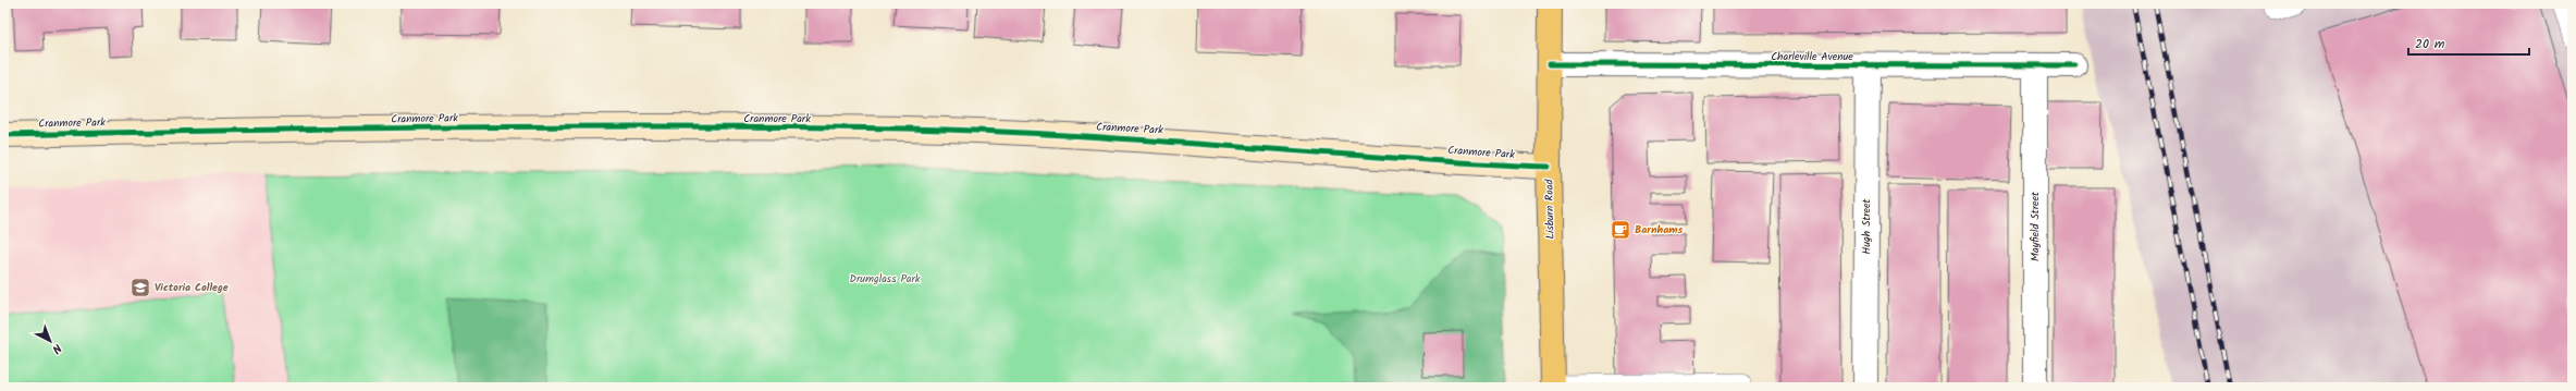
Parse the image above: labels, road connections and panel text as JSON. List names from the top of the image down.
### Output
{
  "streets": {
    "main road": ["Lisburn Road"],
    "street": [
      "Charleville Avenue",
      "Cranmore Park",
      "Hugh Street",
      "Mayfield Street"
    ]
  },
  "crossings": [
    ["Charleville Avenue", "Lisburn Road"],
    ["Charleville Avenue", "Hugh Street"],
    ["Charleville Avenue", "Mayfield Street"],
    ["Cranmore Park", "Lisburn Road"]
  ],
  "parks": ["Drumglass Park"],
  "places": {
    "cafe": ["Barnhams"],
    "school or university": ["Victoria College"]
  },
  "scale_bar": "20 m",
  "north": "bottom right"
}
